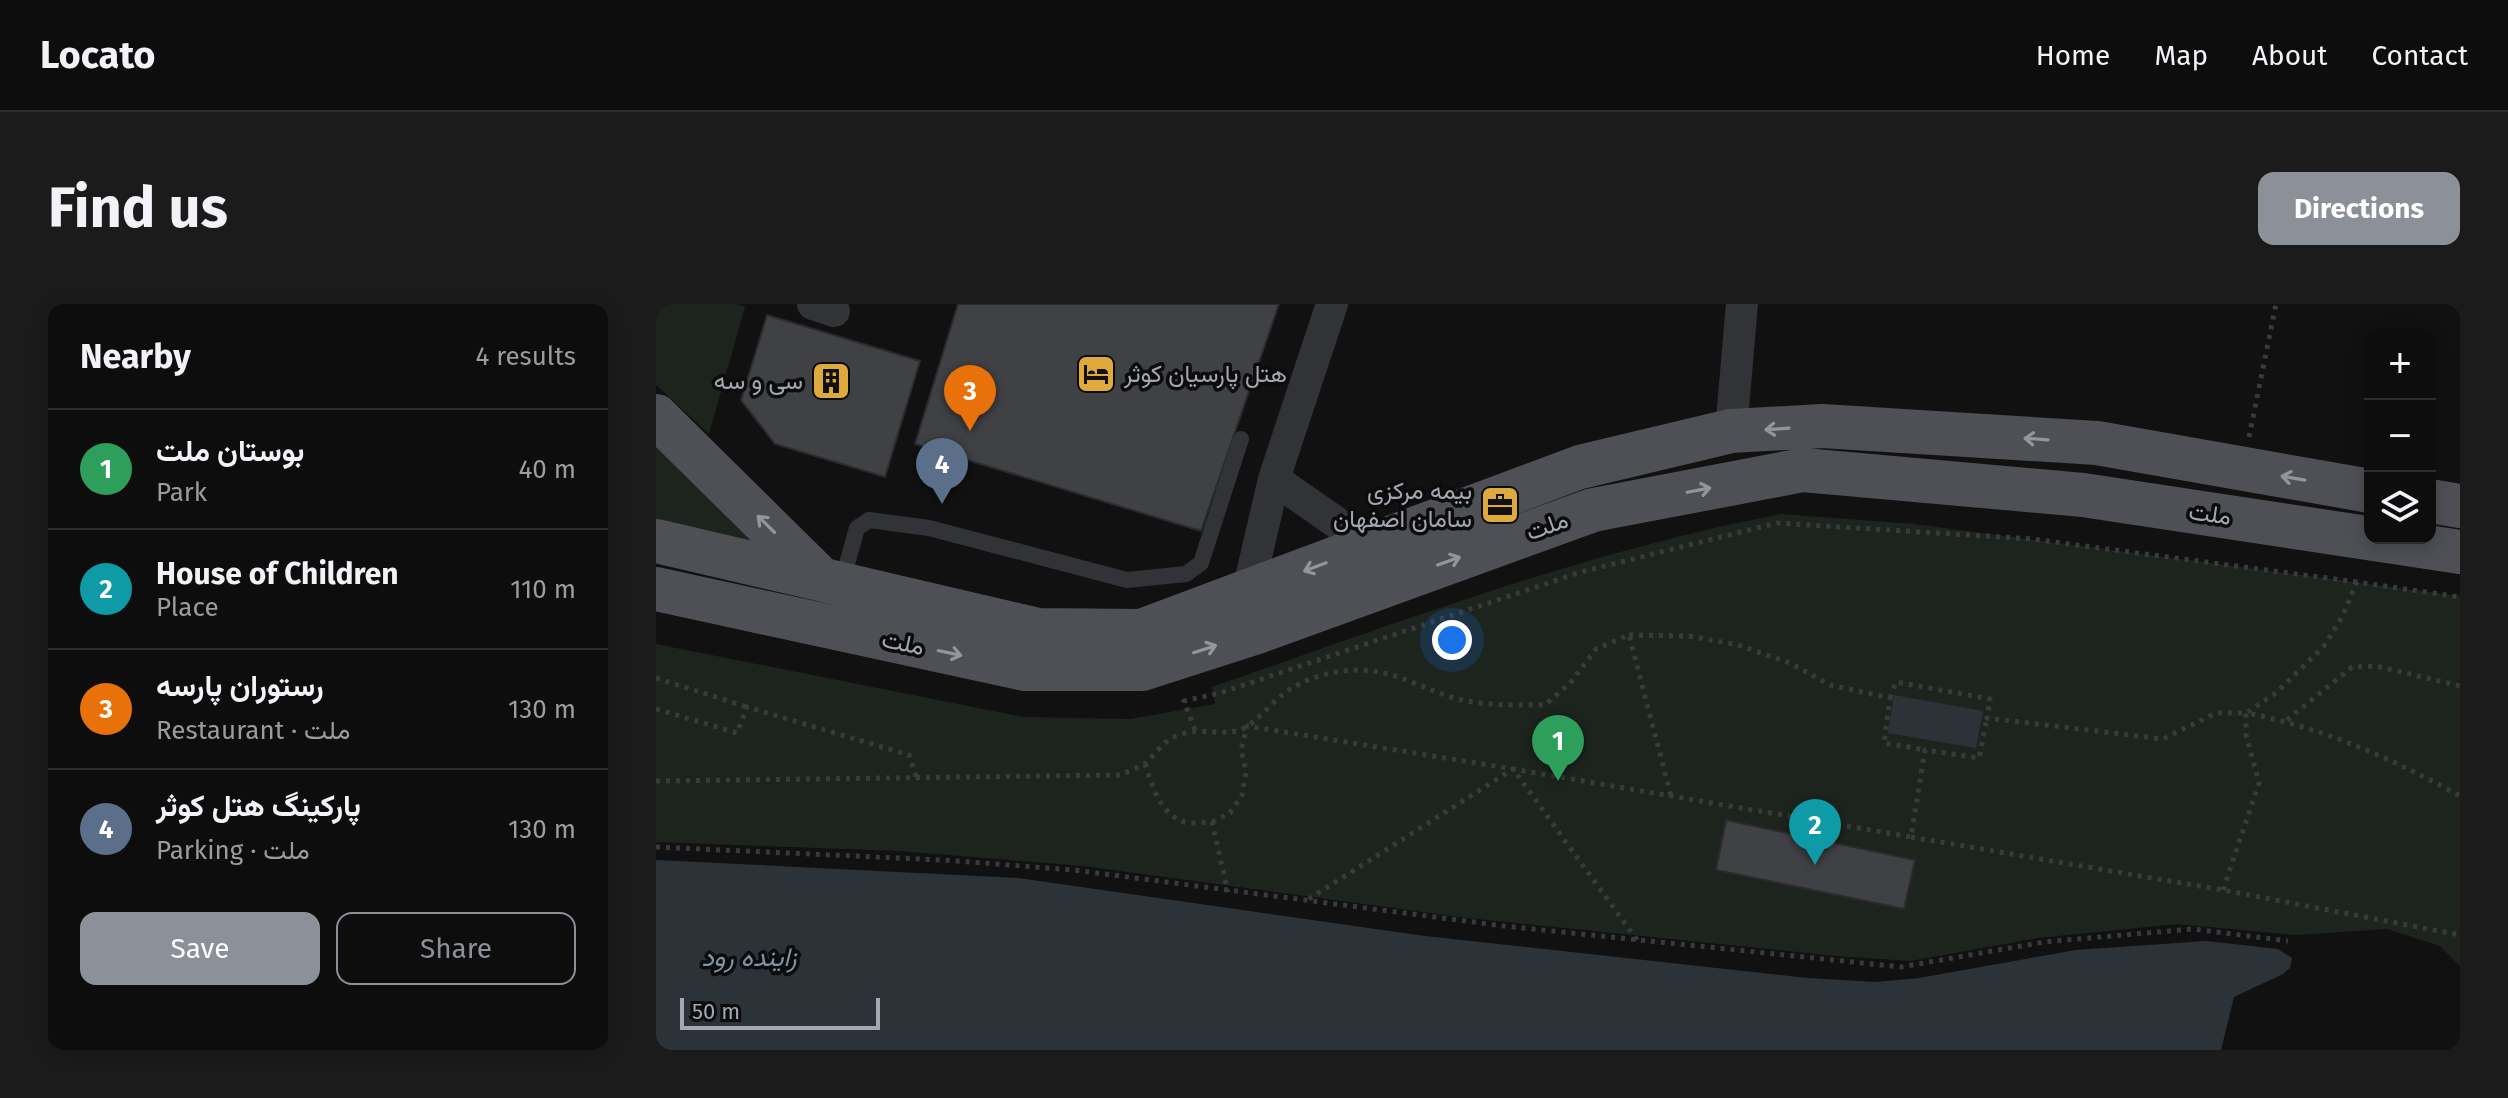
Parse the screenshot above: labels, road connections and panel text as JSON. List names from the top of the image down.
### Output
{
  "streets": {
    "main road": ["ملت"]
  },
  "water": ["زاینده رود"],
  "places": {
    "hotel": ["هتل پارسیان کوثر"],
    "building": ["سی و سه"],
    "office": ["بیمه مرکزی سامان اصفهان"]
  },
  "scale_bar": "50 m",
  "page": {
    "header": "Locato",
    "nav": [
      "Home",
      "Map",
      "About",
      "Contact"
    ],
    "buttons": [
      "Directions",
      ["Save", "Share"]
    ],
    "title": "Find us",
    "heading": ["Nearby", "4 results"],
    "map_buttons": ["+", "−"],
    "pins": [
      "3",
      "4",
      "1",
      "2"
    ],
    "list": [
      {
        "mark": "1",
        "name": "بوستان ملت",
        "note": "Park",
        "value": "40 m"
      },
      {
        "mark": "2",
        "name": "House of Children",
        "note": "Place",
        "value": "110 m"
      },
      {
        "mark": "3",
        "name": "رستوران پارسه",
        "note": "Restaurant · ملت",
        "value": "130 m"
      },
      {
        "mark": "4",
        "name": "پارکینگ هتل کوثر",
        "note": "Parking · ملت",
        "value": "130 m"
      }
    ],
    "scale": "50 m"
  }
}
